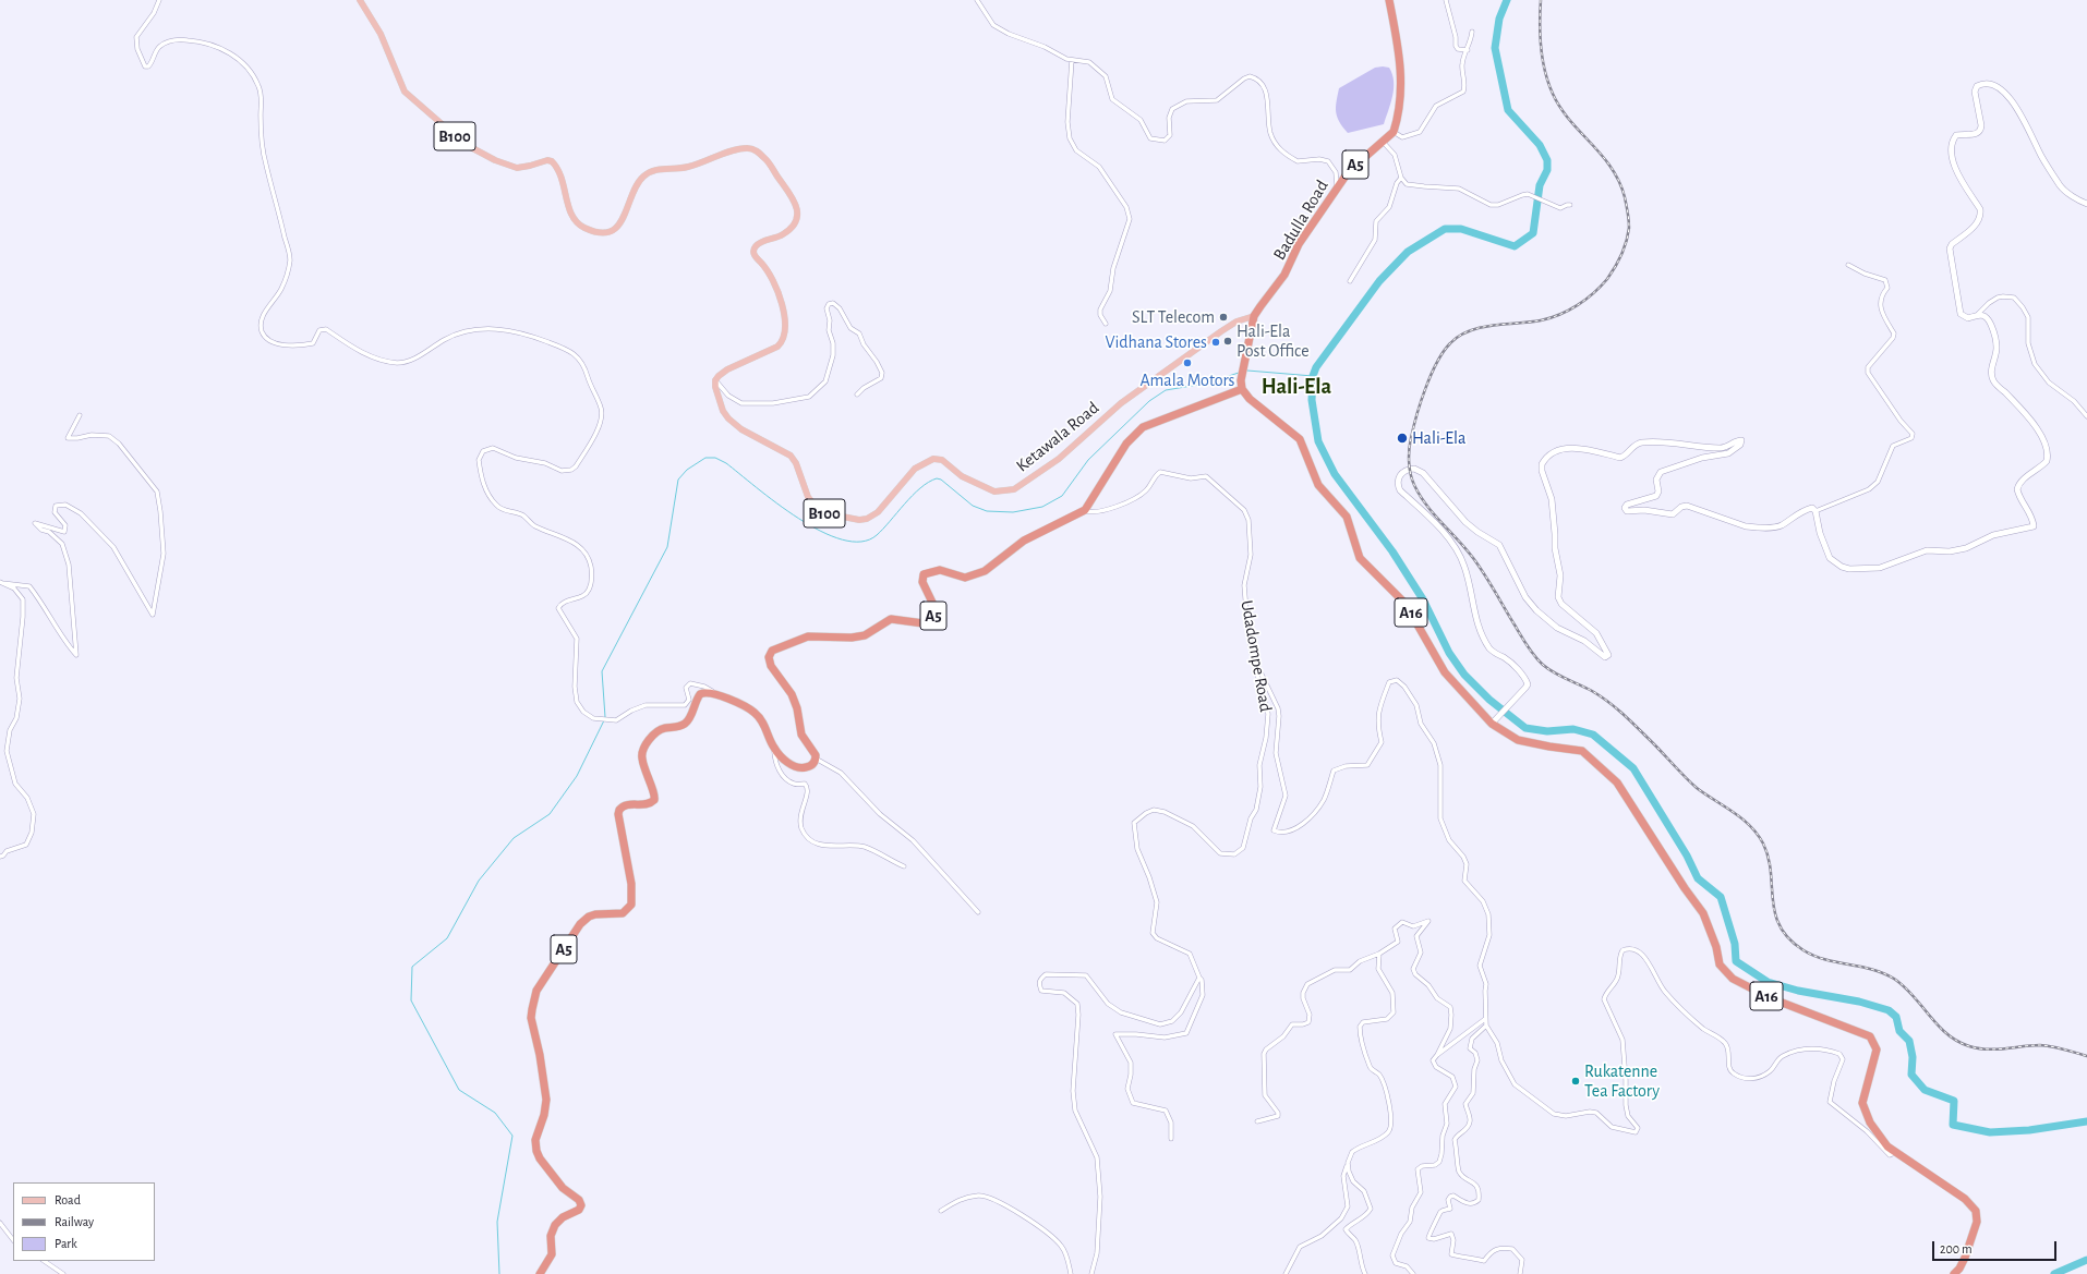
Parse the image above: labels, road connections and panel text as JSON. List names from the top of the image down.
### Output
{
  "streets": {
    "highway": ["A5", "Badulla Road", "A16"],
    "main road": ["B100", "Ketawala Road"],
    "street": ["Udadompe Road"]
  },
  "crossings": [
    ["B100", "Ketawala Road"],
    ["A5", "Badulla Road"],
    ["A5", "A16"],
    ["A5", "Udadompe Road"],
    ["Badulla Road", "Ketawala Road"],
    ["Badulla Road", "A16"]
  ],
  "districts": ["Hali-Ela"],
  "places": [
    "SLT Telecom",
    "Hali-Ela Post Office",
    "Vidhana Stores",
    "Amala Motors",
    "Hali-Ela",
    "Rukatenne Tea Factory"
  ],
  "legend": ["Road", "Railway", "Park"],
  "scale_bar": "200 m"
}
